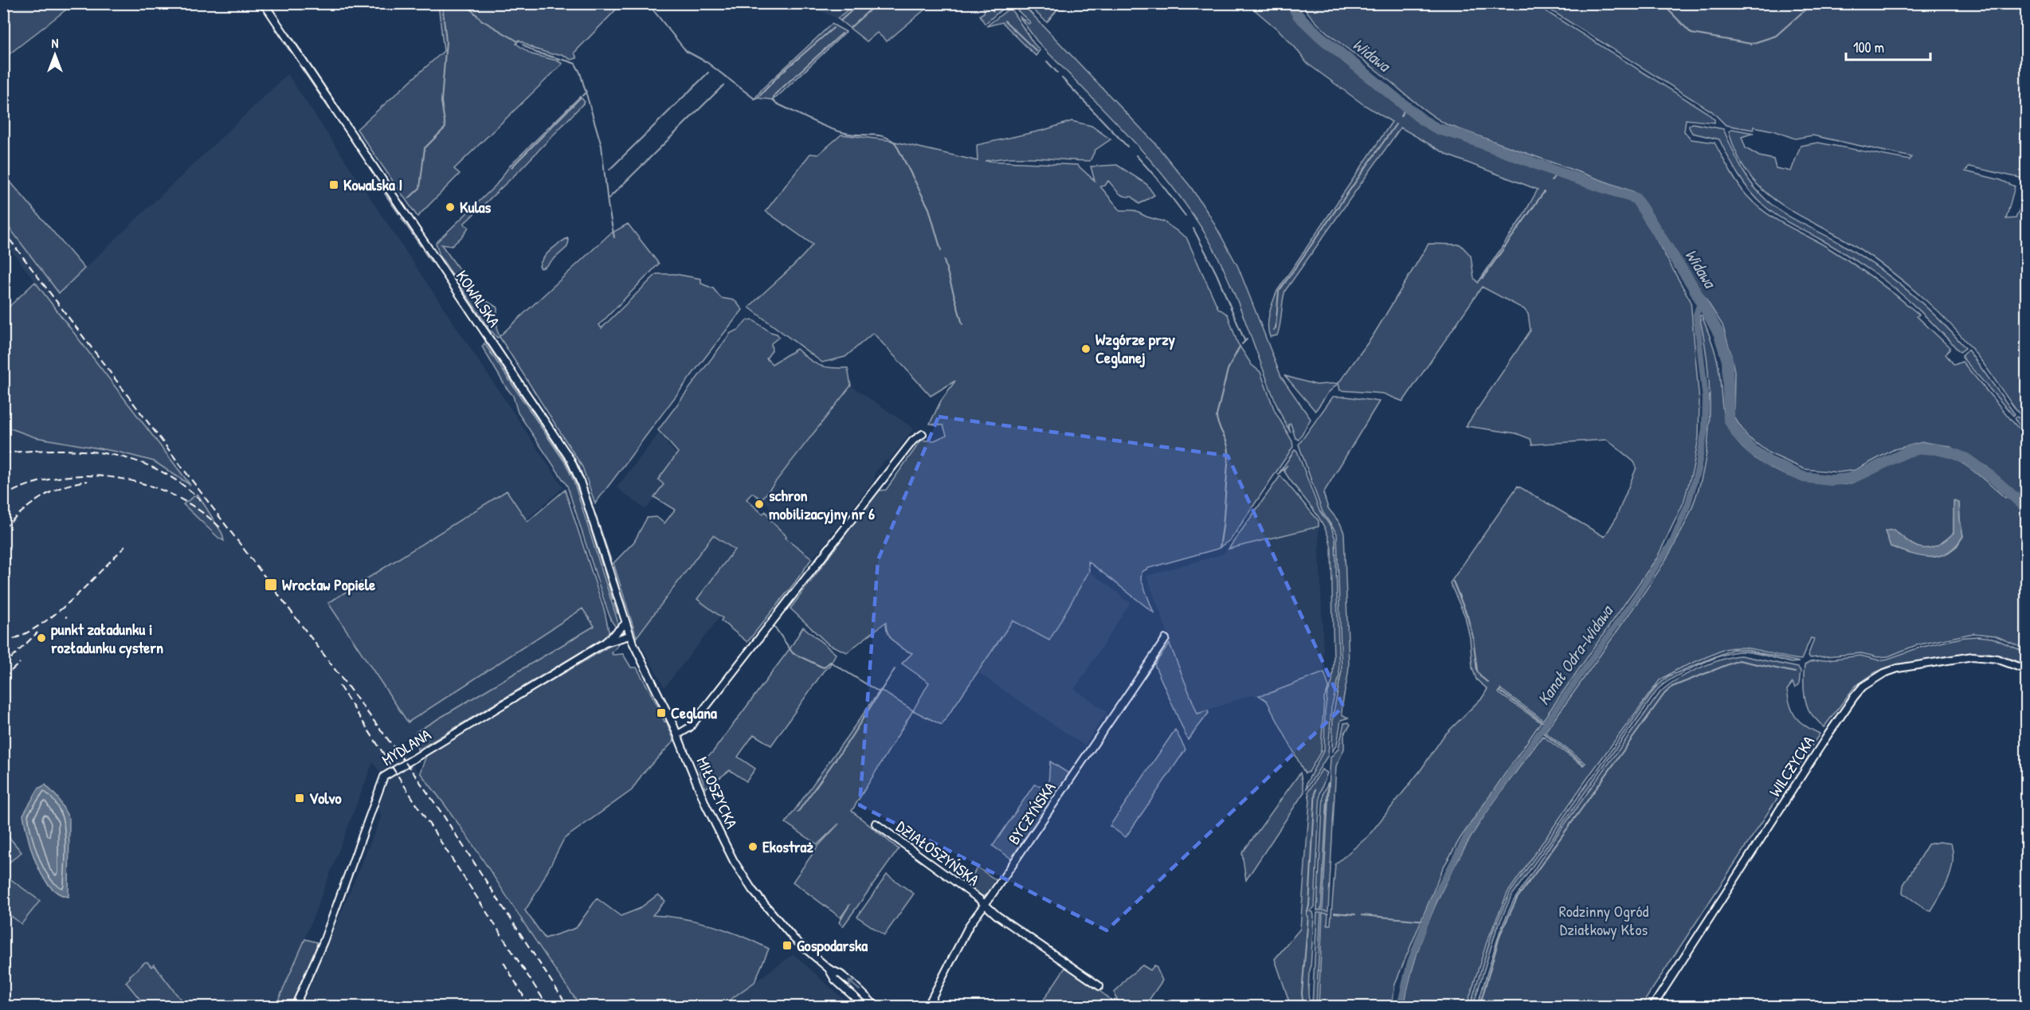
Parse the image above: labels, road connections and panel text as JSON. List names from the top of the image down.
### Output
{
  "streets": {
    "street": [
      "KOWALSKA",
      "MYDLANA",
      "WILCZYCKA",
      "MIŁOSZYCKA",
      "BYCZYŃSKA",
      "DZIAŁOSZYŃSKA"
    ]
  },
  "crossings": [
    ["KOWALSKA", "MYDLANA"],
    ["KOWALSKA", "MIŁOSZYCKA"],
    ["MYDLANA", "MIŁOSZYCKA"],
    ["BYCZYŃSKA", "DZIAŁOSZYŃSKA"]
  ],
  "water": ["Widawa", "Kanał Odra-Widawa"],
  "parks": ["Rodzinny Ogród Działkowy Kłos"],
  "places": {
    "transit": [
      "Kowalska I",
      "Wrocław Popiele",
      "Ceglana",
      "Volvo",
      "Gospodarska"
    ],
    "other": [
      "Kulas",
      "Wzgórze przy Ceglanej",
      "schron mobilizacyjny nr 6",
      "punkt załadunku i rozładunku cystern",
      "Ekostraż"
    ]
  },
  "scale_bar": "100 m",
  "north": "top"
}
